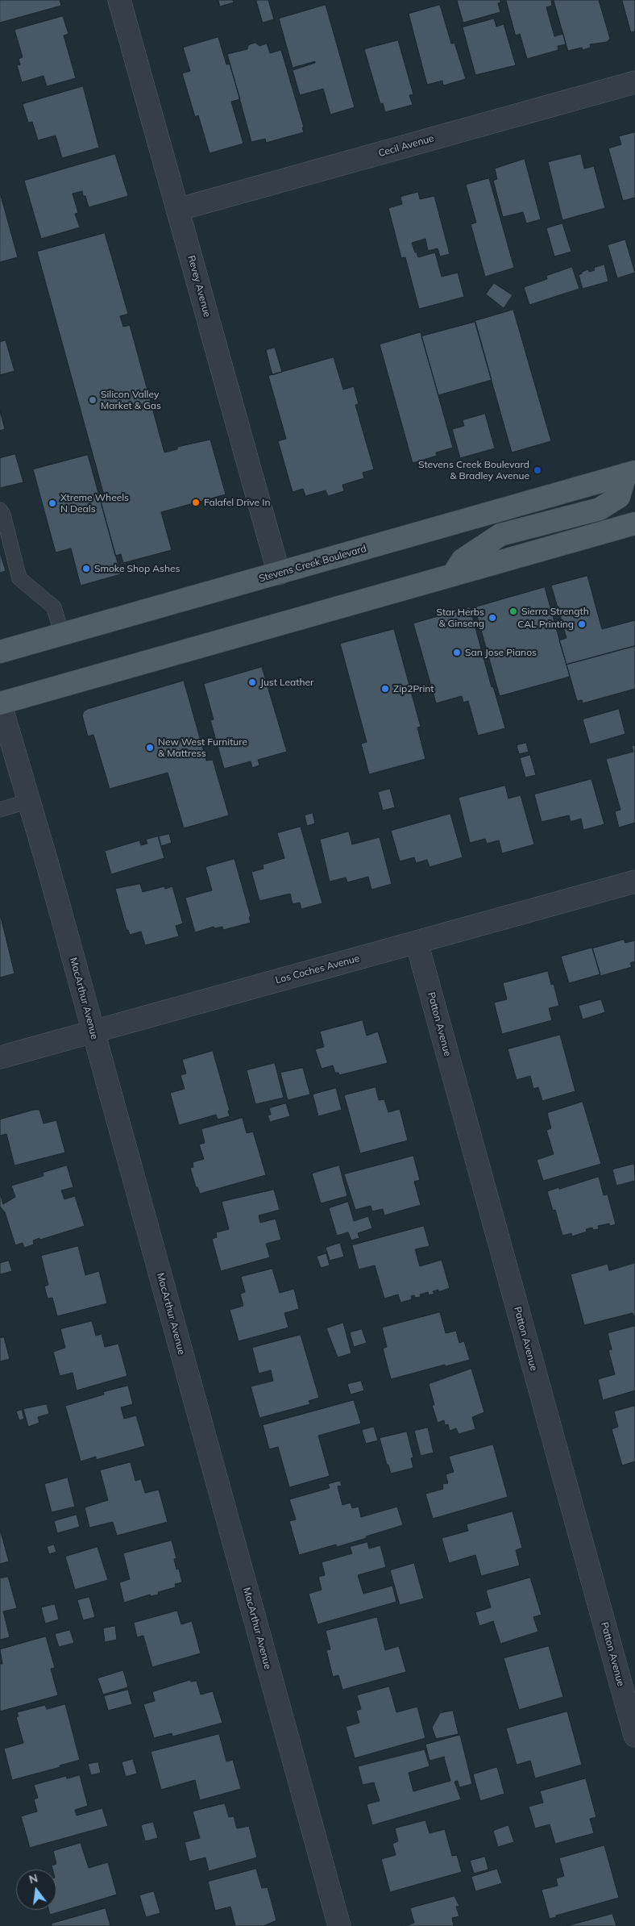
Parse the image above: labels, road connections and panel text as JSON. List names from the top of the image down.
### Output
{
  "streets": {
    "main road": ["Stevens Creek Boulevard"],
    "street": [
      "Cecil Avenue",
      "Revey Avenue",
      "Los Coches Avenue",
      "MacArthur Avenue",
      "Patton Avenue"
    ]
  },
  "crossings": [
    ["Cecil Avenue", "Revey Avenue"],
    ["Revey Avenue", "Stevens Creek Boulevard"],
    ["Los Coches Avenue", "MacArthur Avenue"],
    ["Los Coches Avenue", "Patton Avenue"]
  ],
  "places": [
    "Silicon Valley Market & Gas",
    "Stevens Creek Boulevard & Bradley Avenue",
    "Falafel Drive In",
    "Xtreme Wheels N Deals",
    "Smoke Shop Ashes",
    "Sierra Strength",
    "Star Herbs & Ginseng",
    "CAL Printing",
    "San Jose Pianos",
    "Just Leather",
    "Zip2Print",
    "New West Furniture & Mattress"
  ],
  "north": "top"
}
